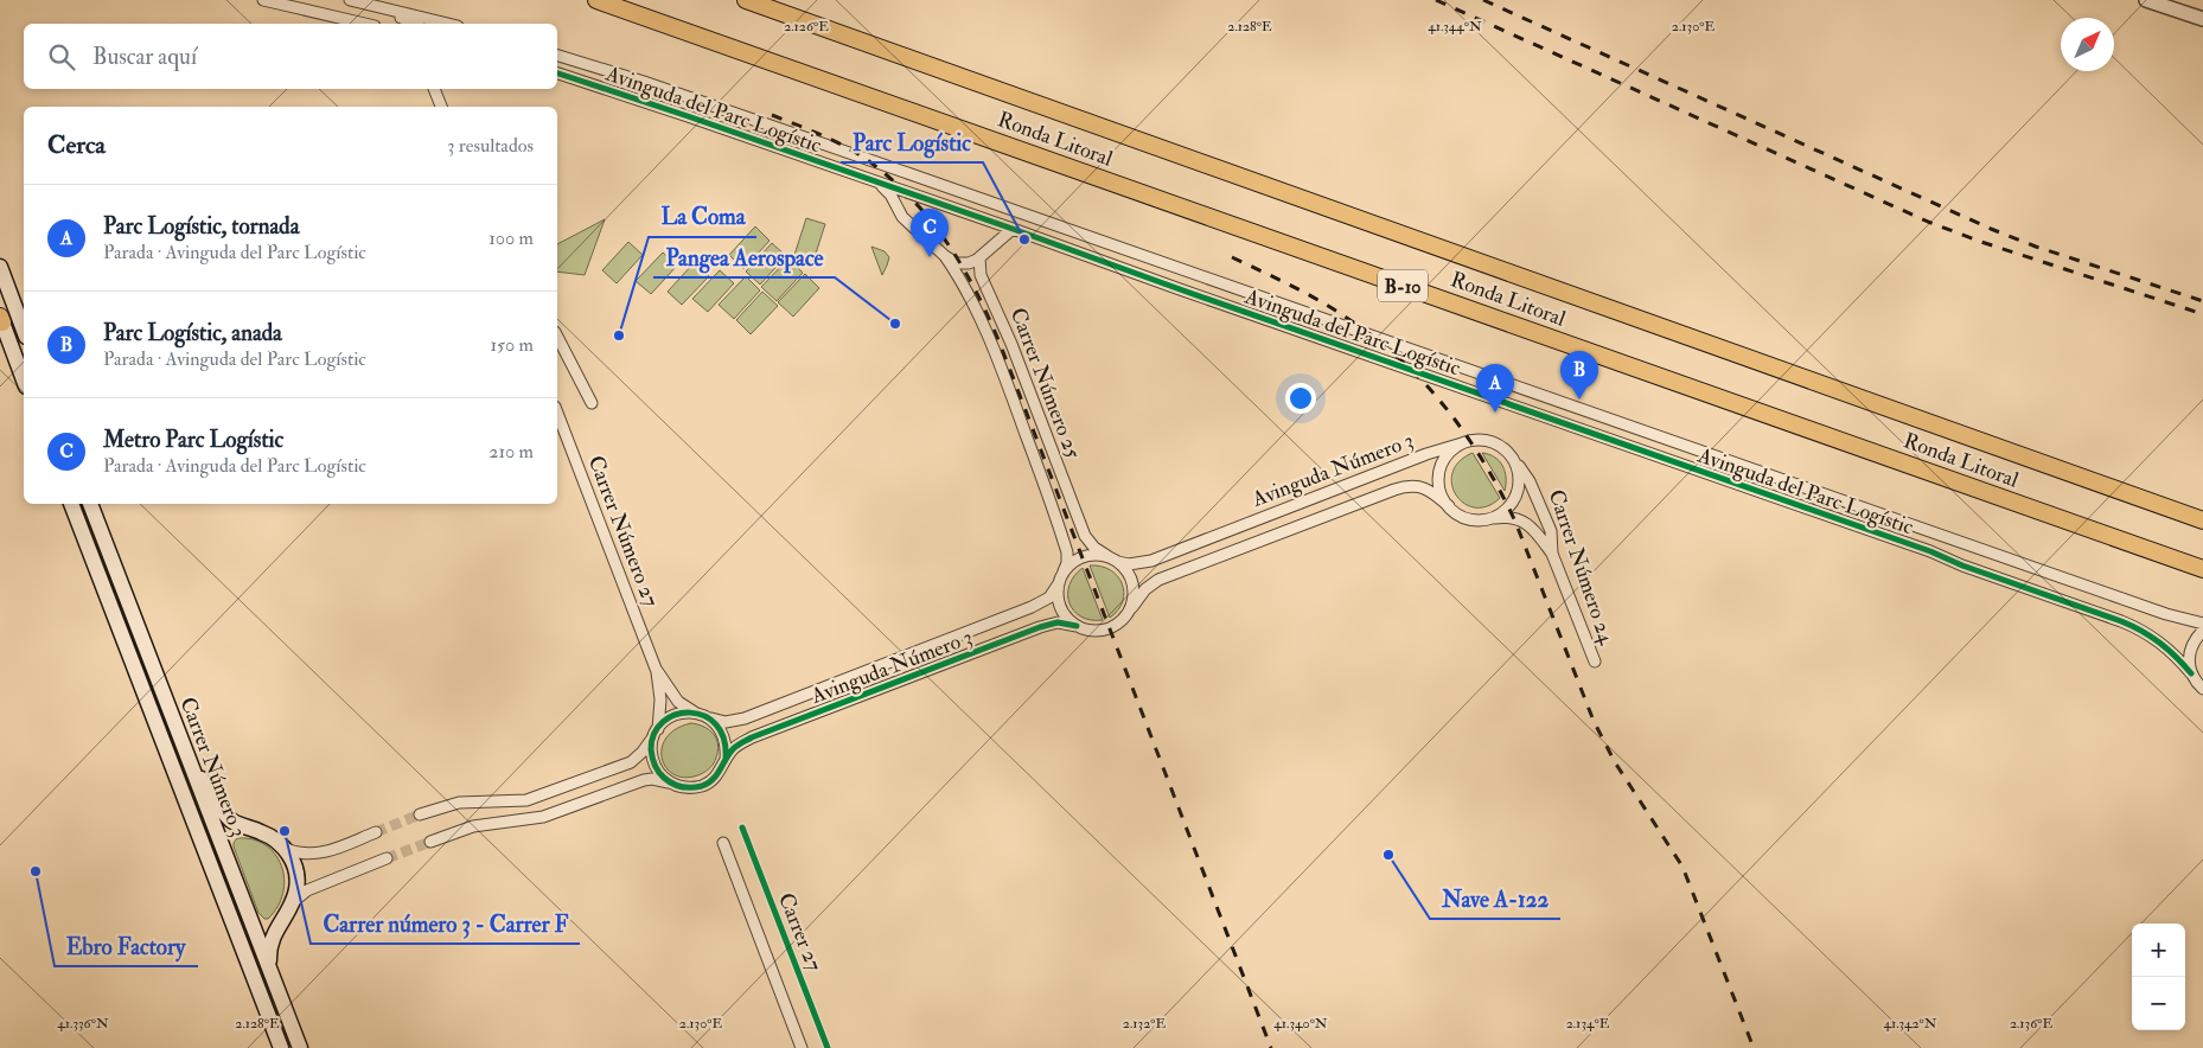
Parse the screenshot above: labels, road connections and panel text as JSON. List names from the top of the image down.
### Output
{
  "streets": {
    "highway": ["Ronda Litoral", "B-10"],
    "main road": ["Carrer Número 3"],
    "street": [
      "Avinguda del Parc Logístic",
      "Carrer Número 25",
      "Avinguda Número 3",
      "Carrer Número 27",
      "Carrer Número 24"
    ],
    "cycle path": ["Carrer 27"]
  },
  "crossings": [
    ["Carrer Número 25", "Avinguda Número 3"],
    ["Avinguda Número 3", "Carrer Número 27"],
    ["Avinguda Número 3", "Carrer Número 24"]
  ],
  "places": [
    "Parc Logístic",
    "Pangea Aerospace",
    "La Coma",
    "Carrer número 3 - Carrer F",
    "Nave A-122",
    "Ebro Factory"
  ],
  "north": "top right",
  "page": {
    "search": "Buscar aquí",
    "heading": ["Cerca", "3 resultados"],
    "list": [
      {
        "mark": "A",
        "name": "Parc Logístic, tornada",
        "note": "Parada · Avinguda del Parc Logístic",
        "value": "100 m"
      },
      {
        "mark": "B",
        "name": "Parc Logístic, anada",
        "note": "Parada · Avinguda del Parc Logístic",
        "value": "150 m"
      },
      {
        "mark": "C",
        "name": "Metro Parc Logístic",
        "note": "Parada · Avinguda del Parc Logístic",
        "value": "210 m"
      }
    ],
    "pins": ["C", "B", "A"],
    "map_buttons": ["+", "−"]
  },
  "coordinates": [
    "41.344°N",
    "2.126°E",
    "2.128°E",
    "2.130°E",
    "2.132°E",
    "2.134°E",
    "2.136°E",
    "41.336°N",
    "41.340°N",
    "41.342°N"
  ]
}
